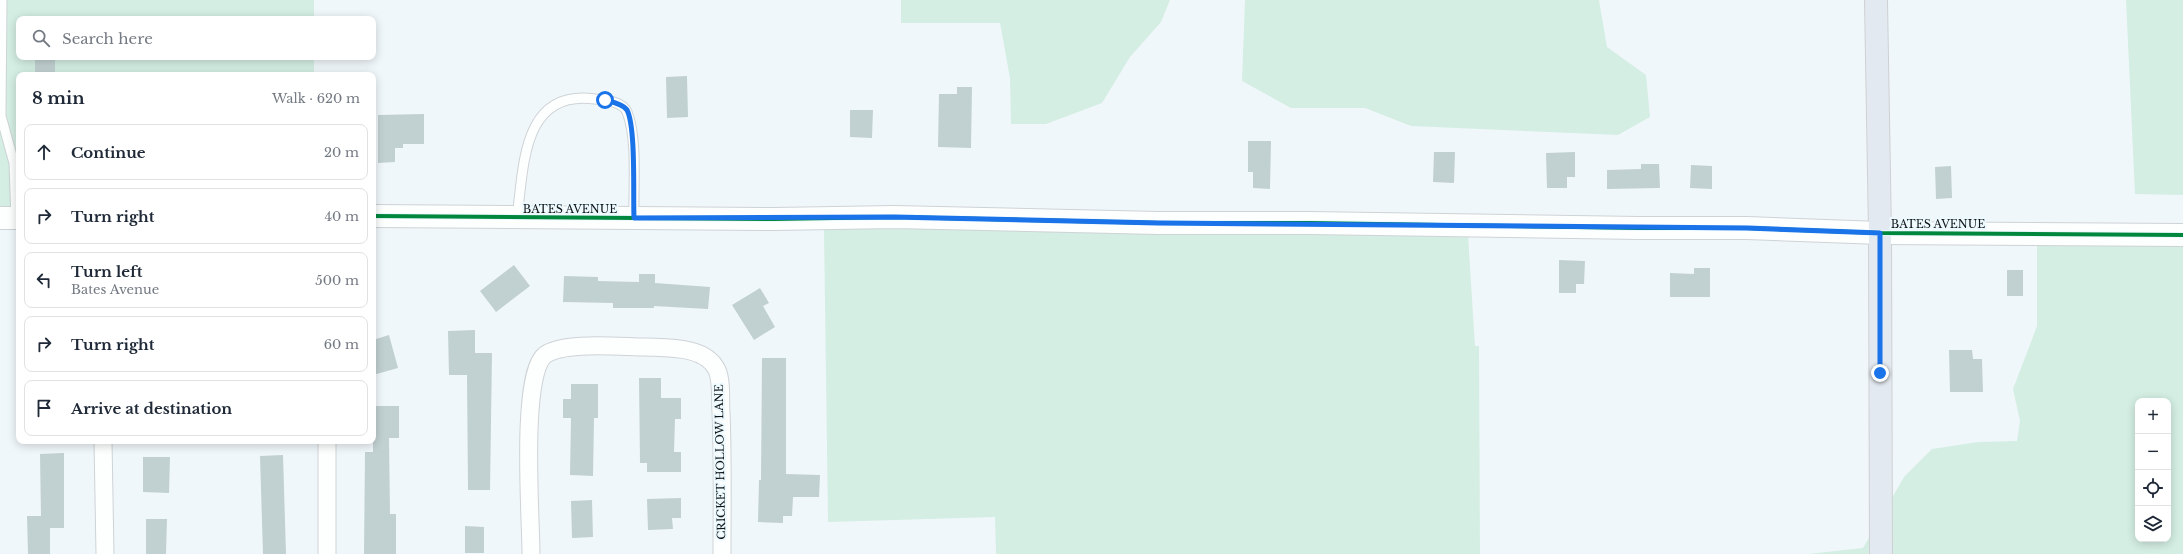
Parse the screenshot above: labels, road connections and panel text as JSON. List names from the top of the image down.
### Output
{
  "streets": {
    "street": ["BATES AVENUE", "CRICKET HOLLOW LANE"]
  },
  "page": {
    "search": "Search here",
    "heading": ["8 min", "Walk · 620 m"],
    "list": [
      ["Continue", "20 m"],
      ["Turn right", "40 m"],
      ["Turn left", "Bates Avenue", "500 m"],
      ["Turn right", "60 m"],
      "Arrive at destination"
    ],
    "map_buttons": ["+", "−"]
  }
}
